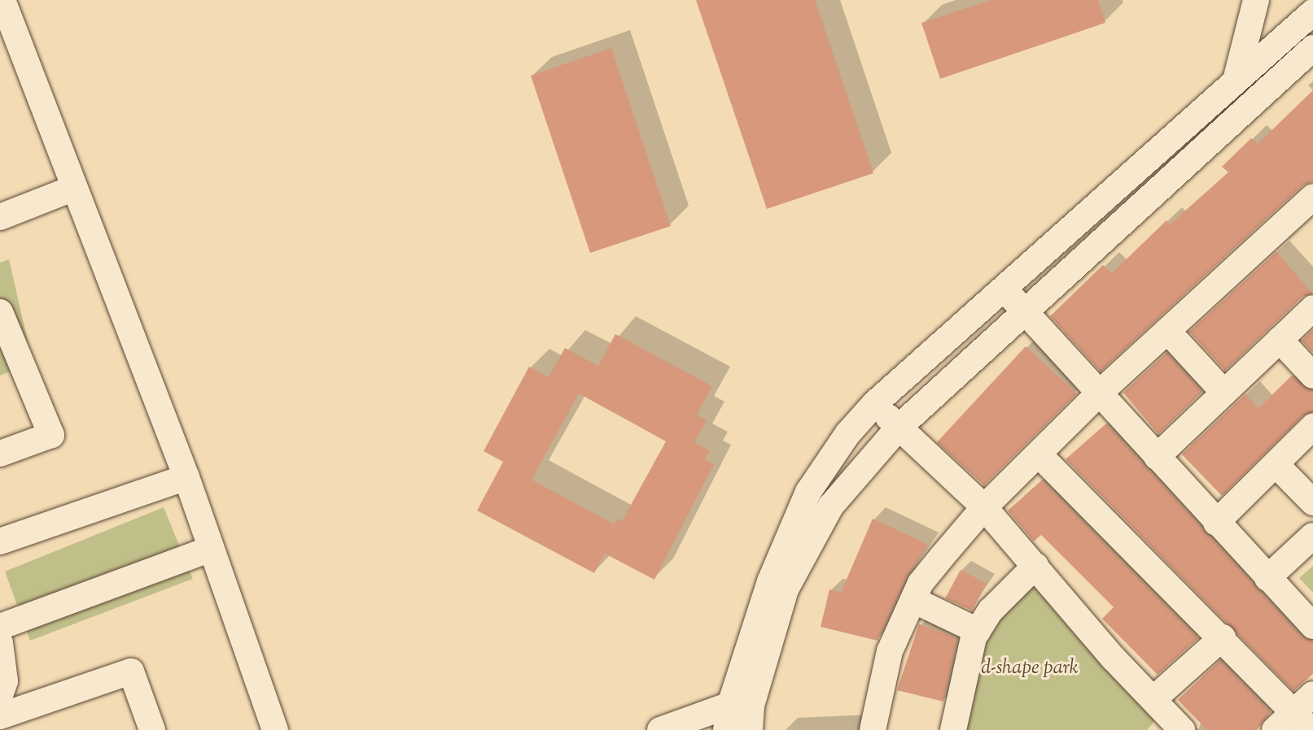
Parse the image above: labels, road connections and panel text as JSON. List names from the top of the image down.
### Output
{
  "parks": ["d-shape park"]
}
